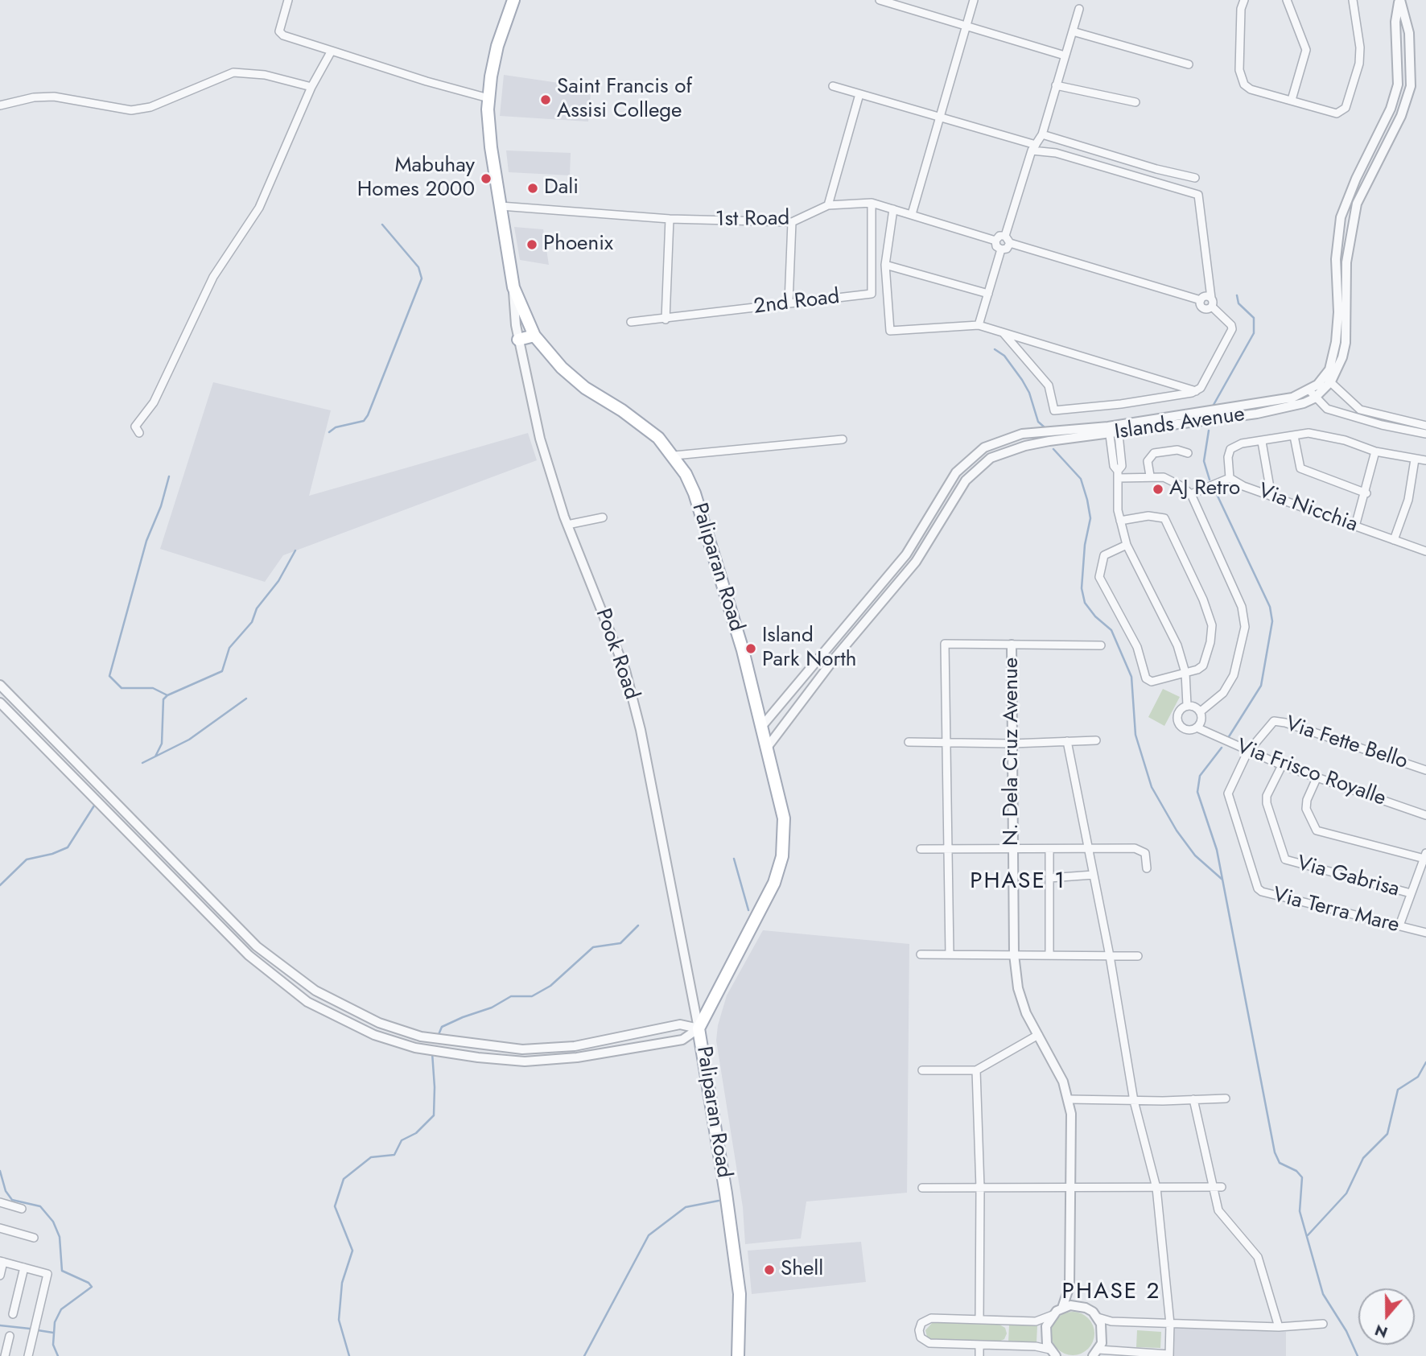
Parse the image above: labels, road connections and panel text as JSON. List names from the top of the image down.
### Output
{
  "streets": {
    "main road": ["Paliparan Road"],
    "street": [
      "1st Road",
      "2nd Road",
      "Islands Avenue",
      "Via Nicchia",
      "Pook Road",
      "Via Fette Bello",
      "N. Dela Cruz Avenue",
      "Via Frisco Royalle",
      "Via Gabrisa",
      "Via Terra Mare"
    ]
  },
  "crossings": [
    ["1st Road", "2nd Road"],
    ["1st Road", "Paliparan Road"],
    ["Islands Avenue", "Paliparan Road"],
    ["Paliparan Road", "Pook Road"],
    ["Via Fette Bello", "Via Frisco Royalle"],
    ["Via Fette Bello", "Via Terra Mare"],
    ["Via Frisco Royalle", "Via Gabrisa"],
    ["Via Frisco Royalle", "Via Terra Mare"]
  ],
  "districts": ["PHASE 1", "PHASE 2"],
  "places": [
    "Saint Francis of Assisi College",
    "Mabuhay Homes 2000",
    "Dali",
    "Phoenix",
    "AJ Retro",
    "Island Park North",
    "Shell"
  ],
  "north": "bottom"
}
